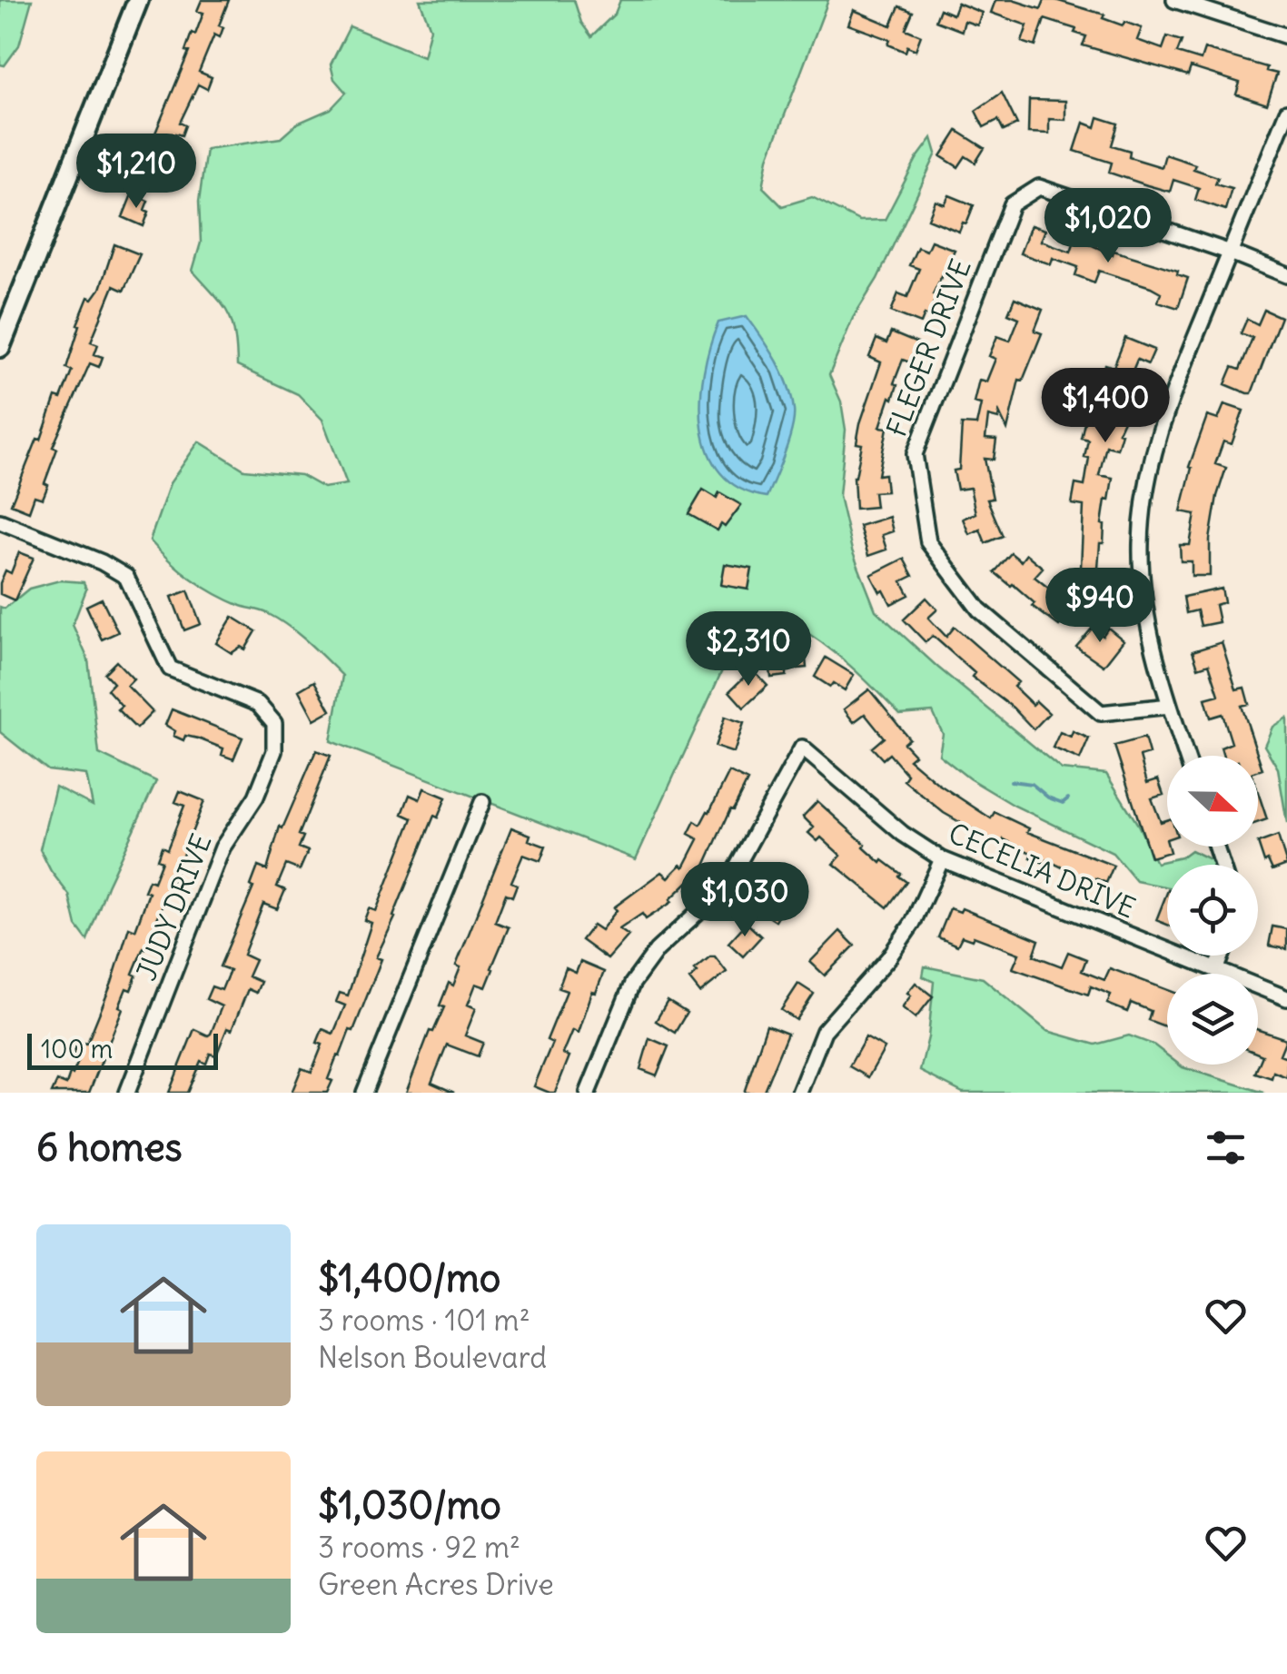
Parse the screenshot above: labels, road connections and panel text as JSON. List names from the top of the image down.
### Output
{
  "streets": {
    "street": ["FLEGER DRIVE", "CECELIA DRIVE", "JUDY DRIVE"]
  },
  "scale_bar": "100 m",
  "north": "right",
  "page": {
    "price": [
      "$1,210",
      "$1,020",
      "$1,400",
      "$940",
      "$2,310",
      "$1,030"
    ],
    "scale": "100 m",
    "heading": "6 homes",
    "list": [
      {
        "name": "$1,400/mo",
        "note": "3 rooms · 101 m² · Nelson Boulevard"
      },
      {
        "name": "$1,030/mo",
        "note": "3 rooms · 92 m² · Green Acres Drive"
      }
    ]
  }
}
